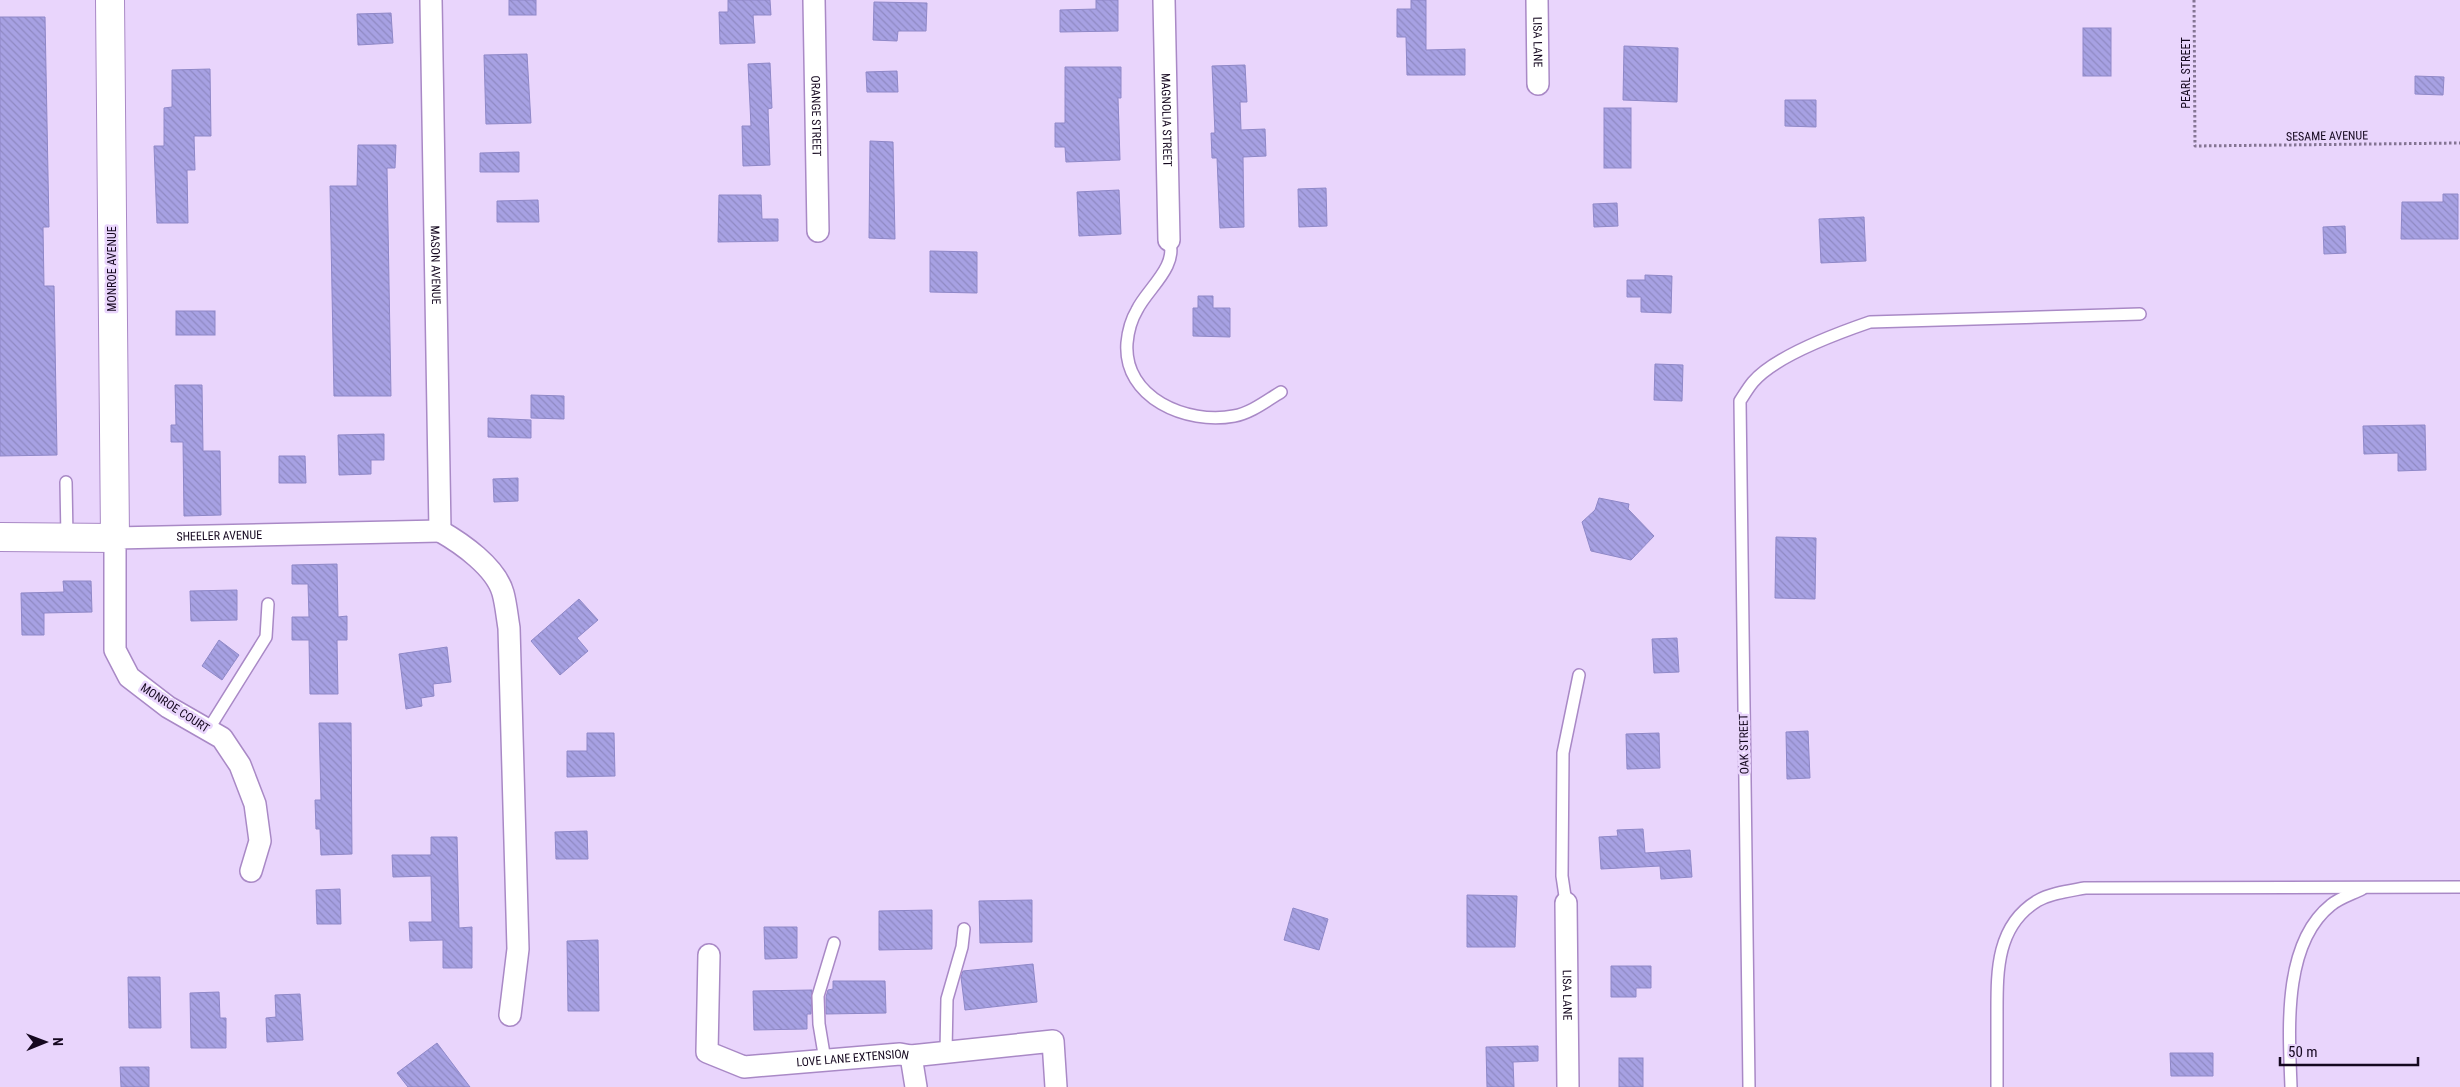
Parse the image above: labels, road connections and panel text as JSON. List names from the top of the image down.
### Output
{
  "streets": {
    "street": [
      "LISA LANE",
      "ORANGE STREET",
      "MAGNOLIA STREET",
      "MASON AVENUE",
      "MONROE AVENUE",
      "SHEELER AVENUE",
      "MONROE COURT",
      "LOVE LANE EXTENSION"
    ],
    "lane": ["OAK STREET"],
    "path": ["PEARL STREET", "SESAME AVENUE"]
  },
  "crossings": [
    ["PEARL STREET", "SESAME AVENUE"],
    ["MASON AVENUE", "SHEELER AVENUE"],
    ["MONROE AVENUE", "SHEELER AVENUE"],
    ["MONROE AVENUE", "MONROE COURT"],
    ["SHEELER AVENUE", "MONROE COURT"]
  ],
  "scale_bar": "50 m",
  "north": "right"
}
